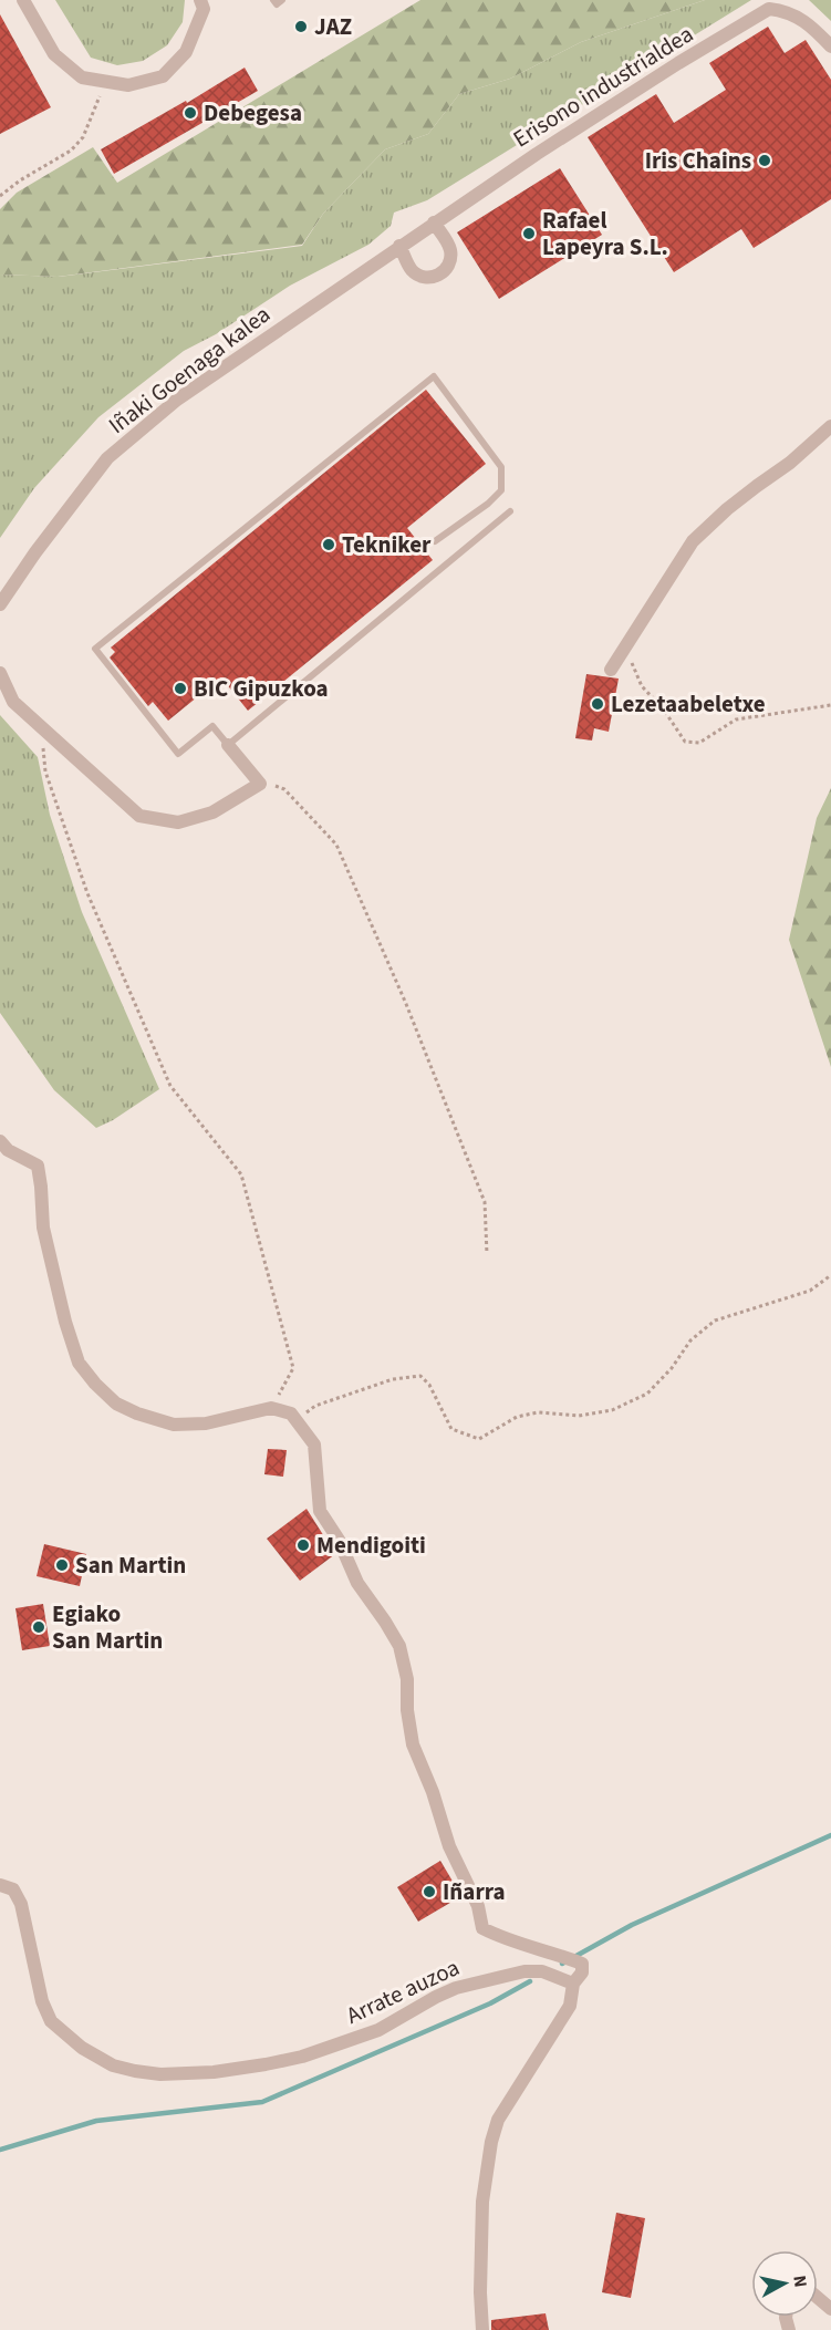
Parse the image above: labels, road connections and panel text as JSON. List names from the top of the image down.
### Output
{
  "streets": {
    "street": ["Erisono industrialdea", "Iñaki Goenaga kalea", "Arrate auzoa"]
  },
  "crossings": [
    ["Erisono industrialdea", "Iñaki Goenaga kalea"]
  ],
  "places": [
    "JAZ",
    "Debegesa",
    "Iris Chains",
    "Rafael Lapeyra S.L.",
    "Tekniker",
    "BIC Gipuzkoa",
    "Lezetaabeletxe",
    "Mendigoiti",
    "San Martin",
    "Egiako San Martin",
    "Iñarra"
  ],
  "north": "right"
}
